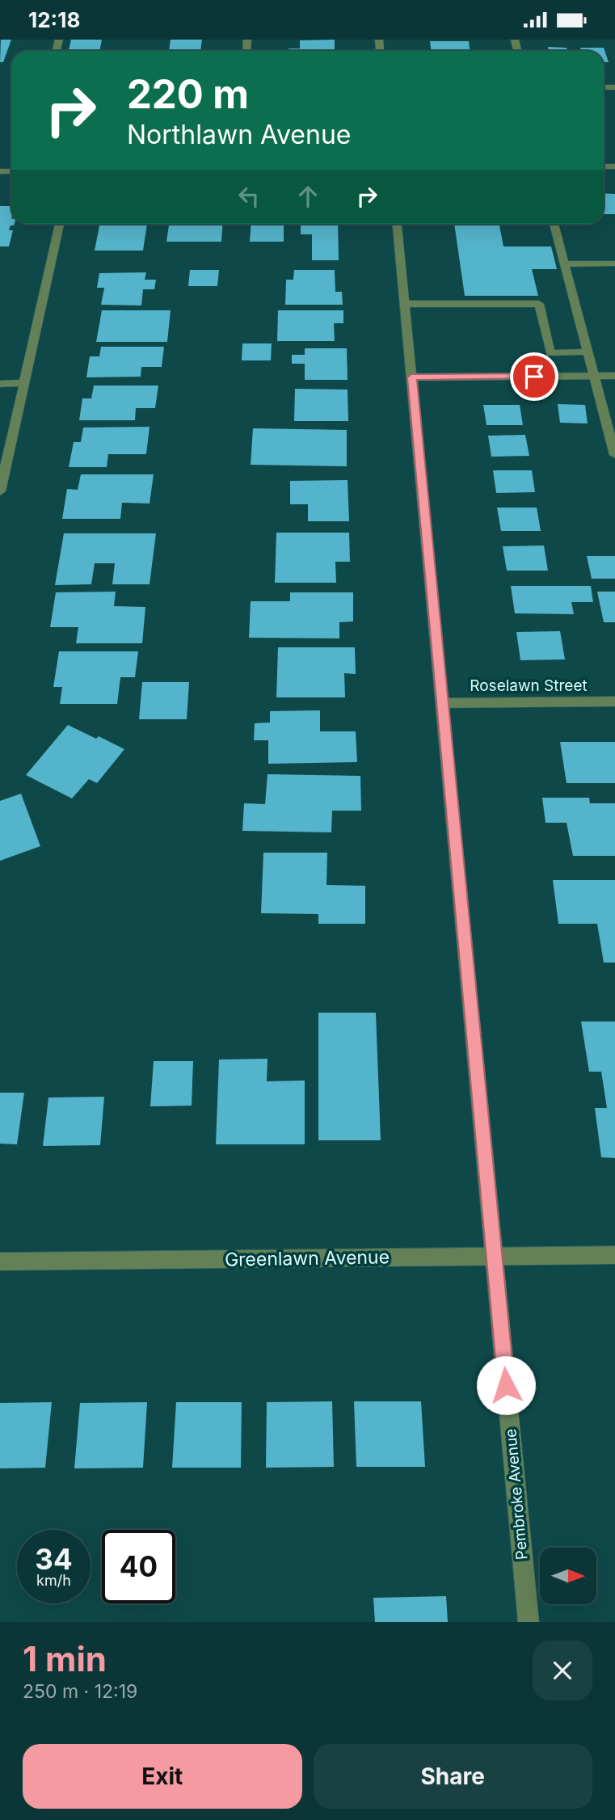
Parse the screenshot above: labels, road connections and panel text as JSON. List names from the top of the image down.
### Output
{
  "streets": {
    "street": ["Roselawn Street", "Greenlawn Avenue", "Pembroke Avenue"]
  },
  "crossings": [
    ["Roselawn Street", "Pembroke Avenue"],
    ["Greenlawn Avenue", "Pembroke Avenue"]
  ],
  "north": "right",
  "page": {
    "status": "12:18",
    "turn": ["220 m", "Northlawn Avenue"],
    "speed": "34 km/h",
    "limit": "40",
    "heading": ["1 min", "250 m · 12:19"],
    "buttons": ["Exit", "Share"]
  }
}
